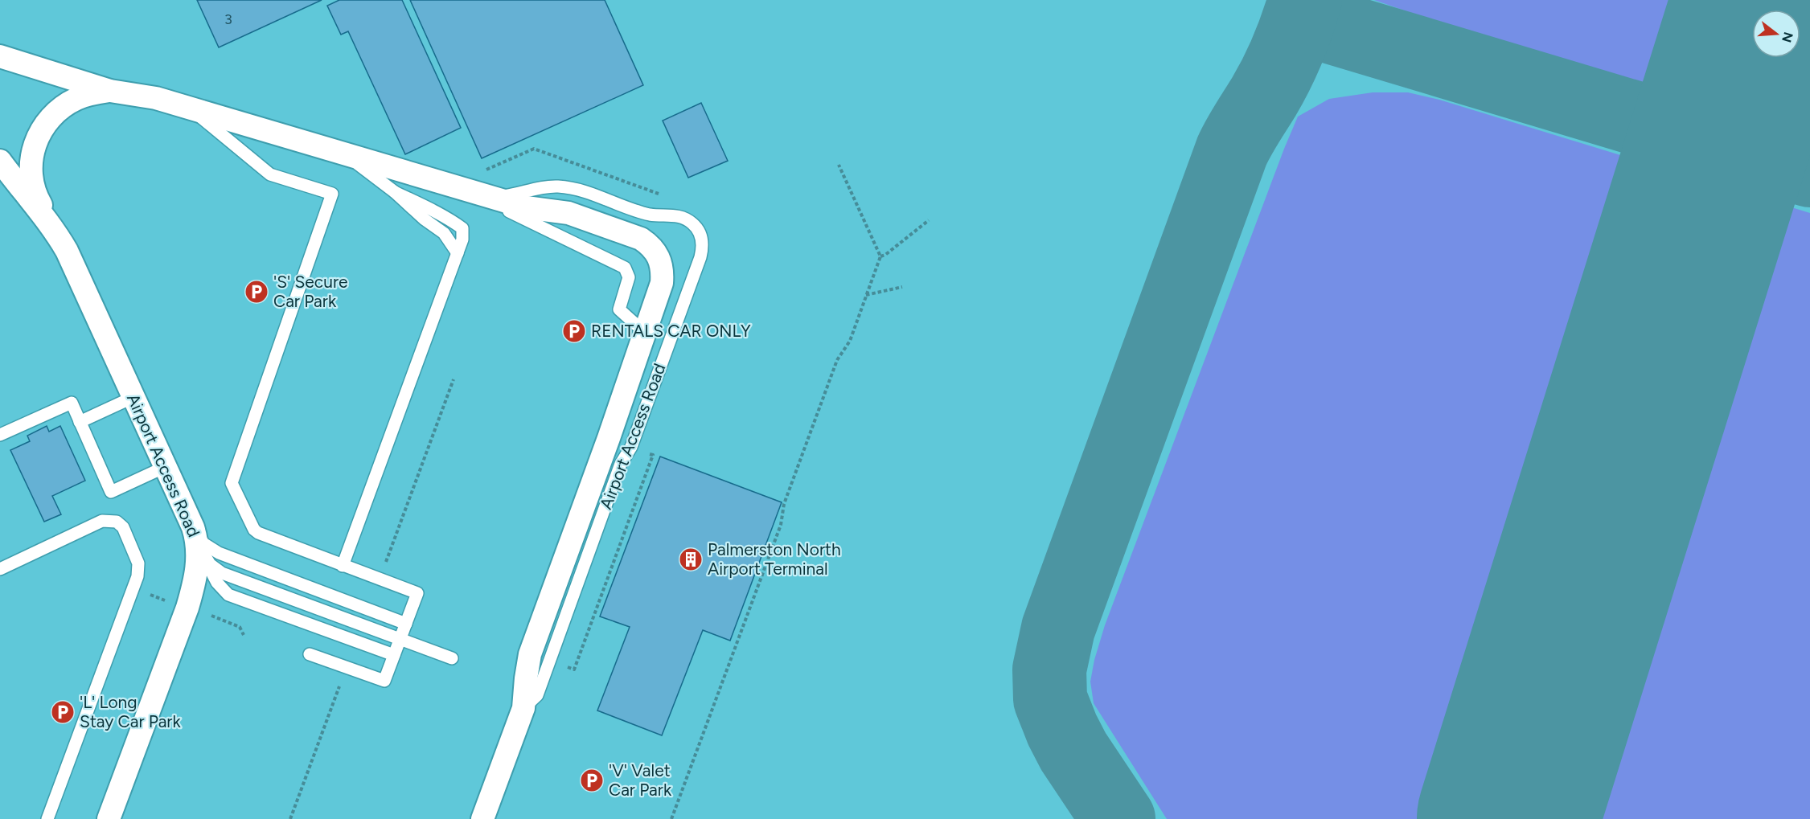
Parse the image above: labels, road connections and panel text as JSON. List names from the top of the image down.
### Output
{
  "streets": {
    "street": ["Airport Access Road"]
  },
  "places": {
    "parking": [
      "'S' Secure Car Park",
      "RENTALS CAR ONLY",
      "'L' Long Stay Car Park",
      "'V' Valet Car Park"
    ],
    "building": ["Palmerston North Airport Terminal"]
  },
  "house_numbers": ["3"],
  "north": "right"
}
